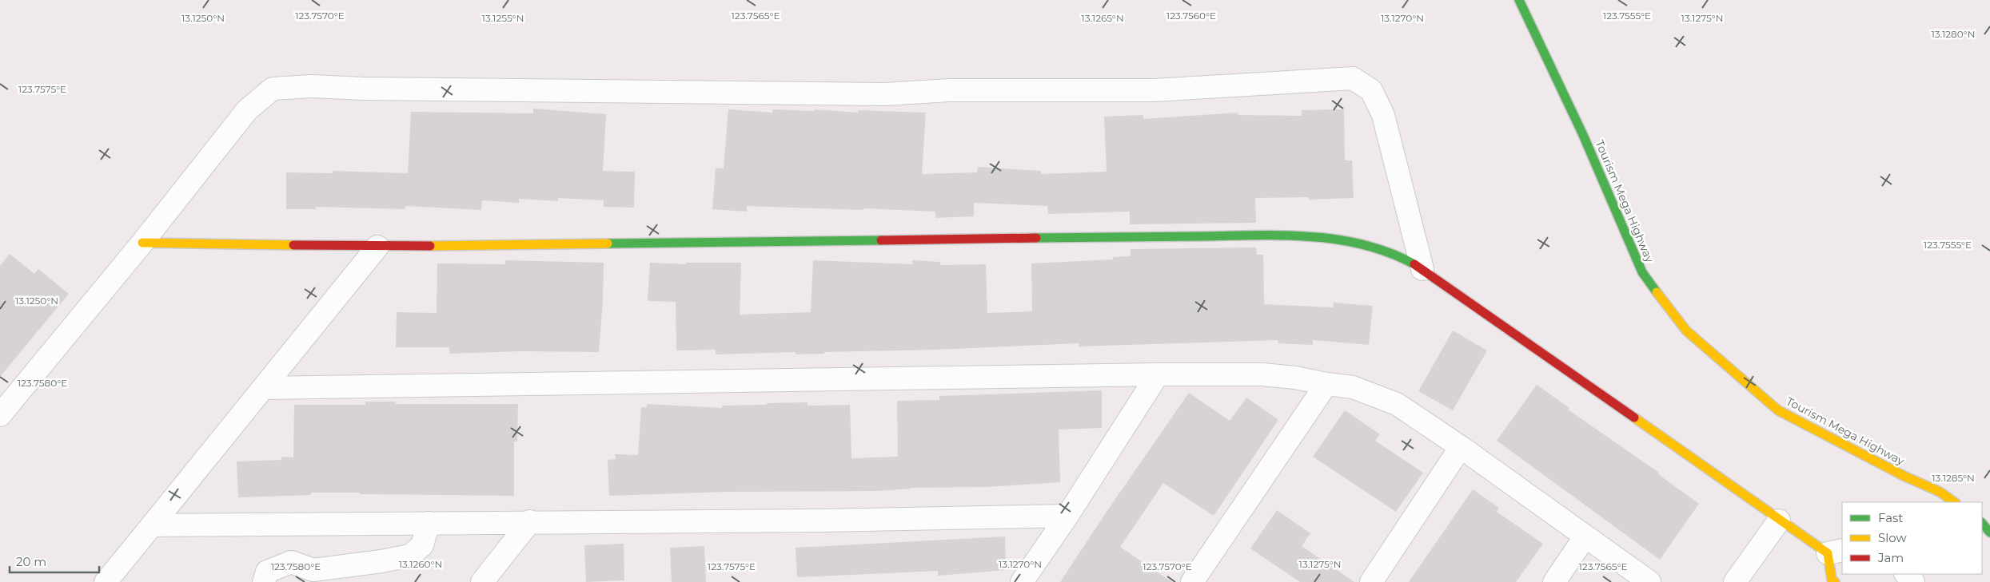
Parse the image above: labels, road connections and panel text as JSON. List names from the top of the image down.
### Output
{
  "streets": {
    "street": ["Tourism Mega Highway"]
  },
  "legend": ["Fast", "Slow", "Jam"],
  "scale_bar": "20 m",
  "coordinates": [
    "123.7570°E",
    "123.7565°E",
    "123.7560°E",
    "123.7555°E",
    "13.1250°N",
    "13.1255°N",
    "13.1265°N",
    "13.1270°N",
    "13.1275°N",
    "13.1280°N",
    "123.7575°E",
    "123.7580°E",
    "13.1285°N",
    "13.1260°N"
  ]
}
